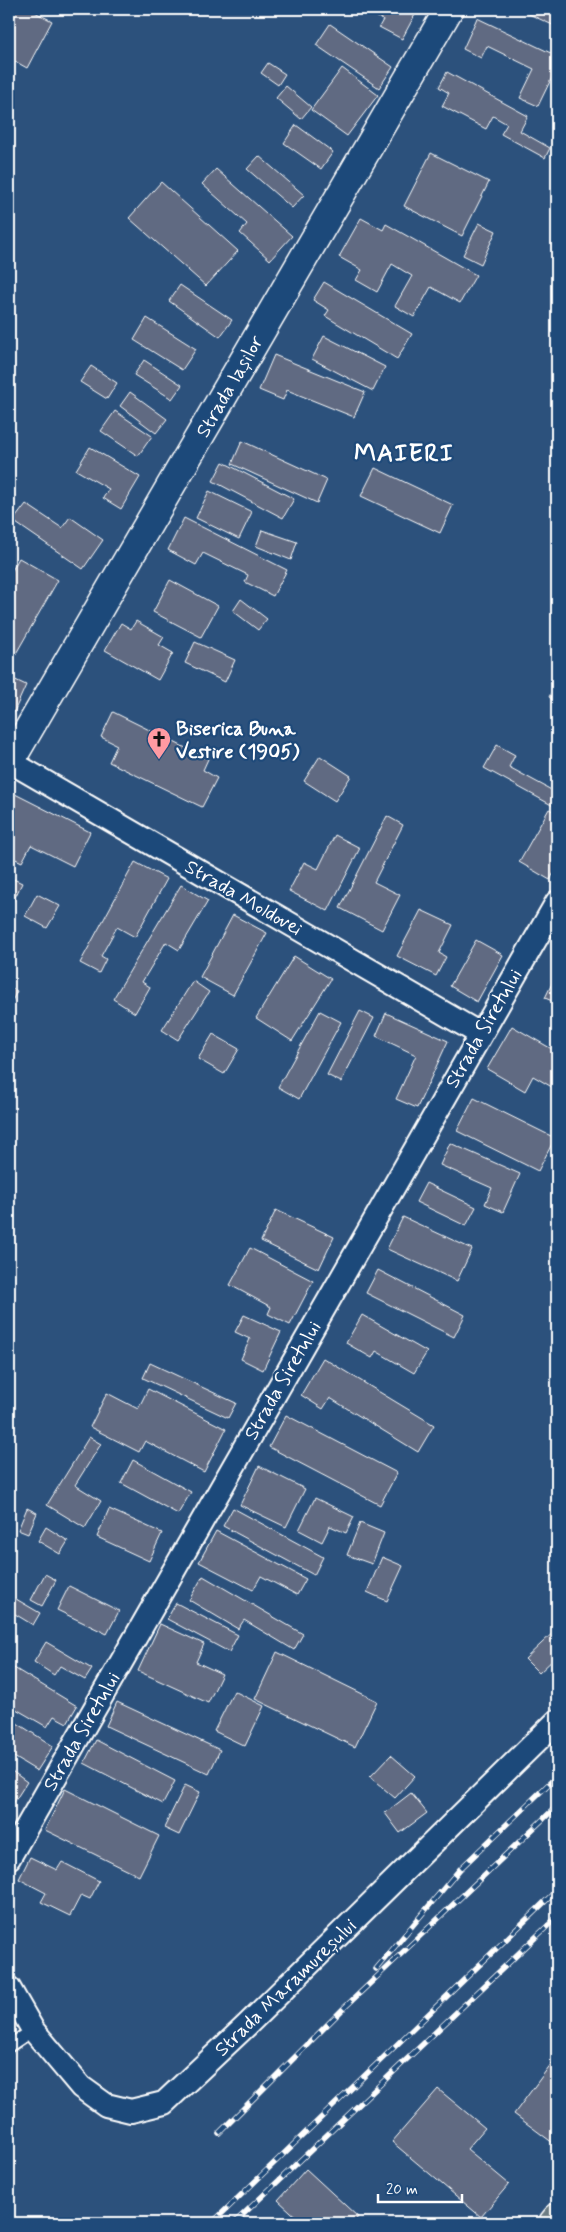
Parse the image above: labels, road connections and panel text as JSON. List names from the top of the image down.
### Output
{
  "streets": {
    "street": [
      "Strada Iașilor",
      "Strada Moldovei",
      "Strada Siretului",
      "Strada Maramureșului"
    ]
  },
  "crossings": [
    ["Strada Iașilor", "Strada Moldovei"],
    ["Strada Moldovei", "Strada Siretului"]
  ],
  "districts": ["MAIERI"],
  "places": {
    "church": ["Biserica Buna Vestire (1905)"]
  },
  "scale_bar": "20 m"
}
